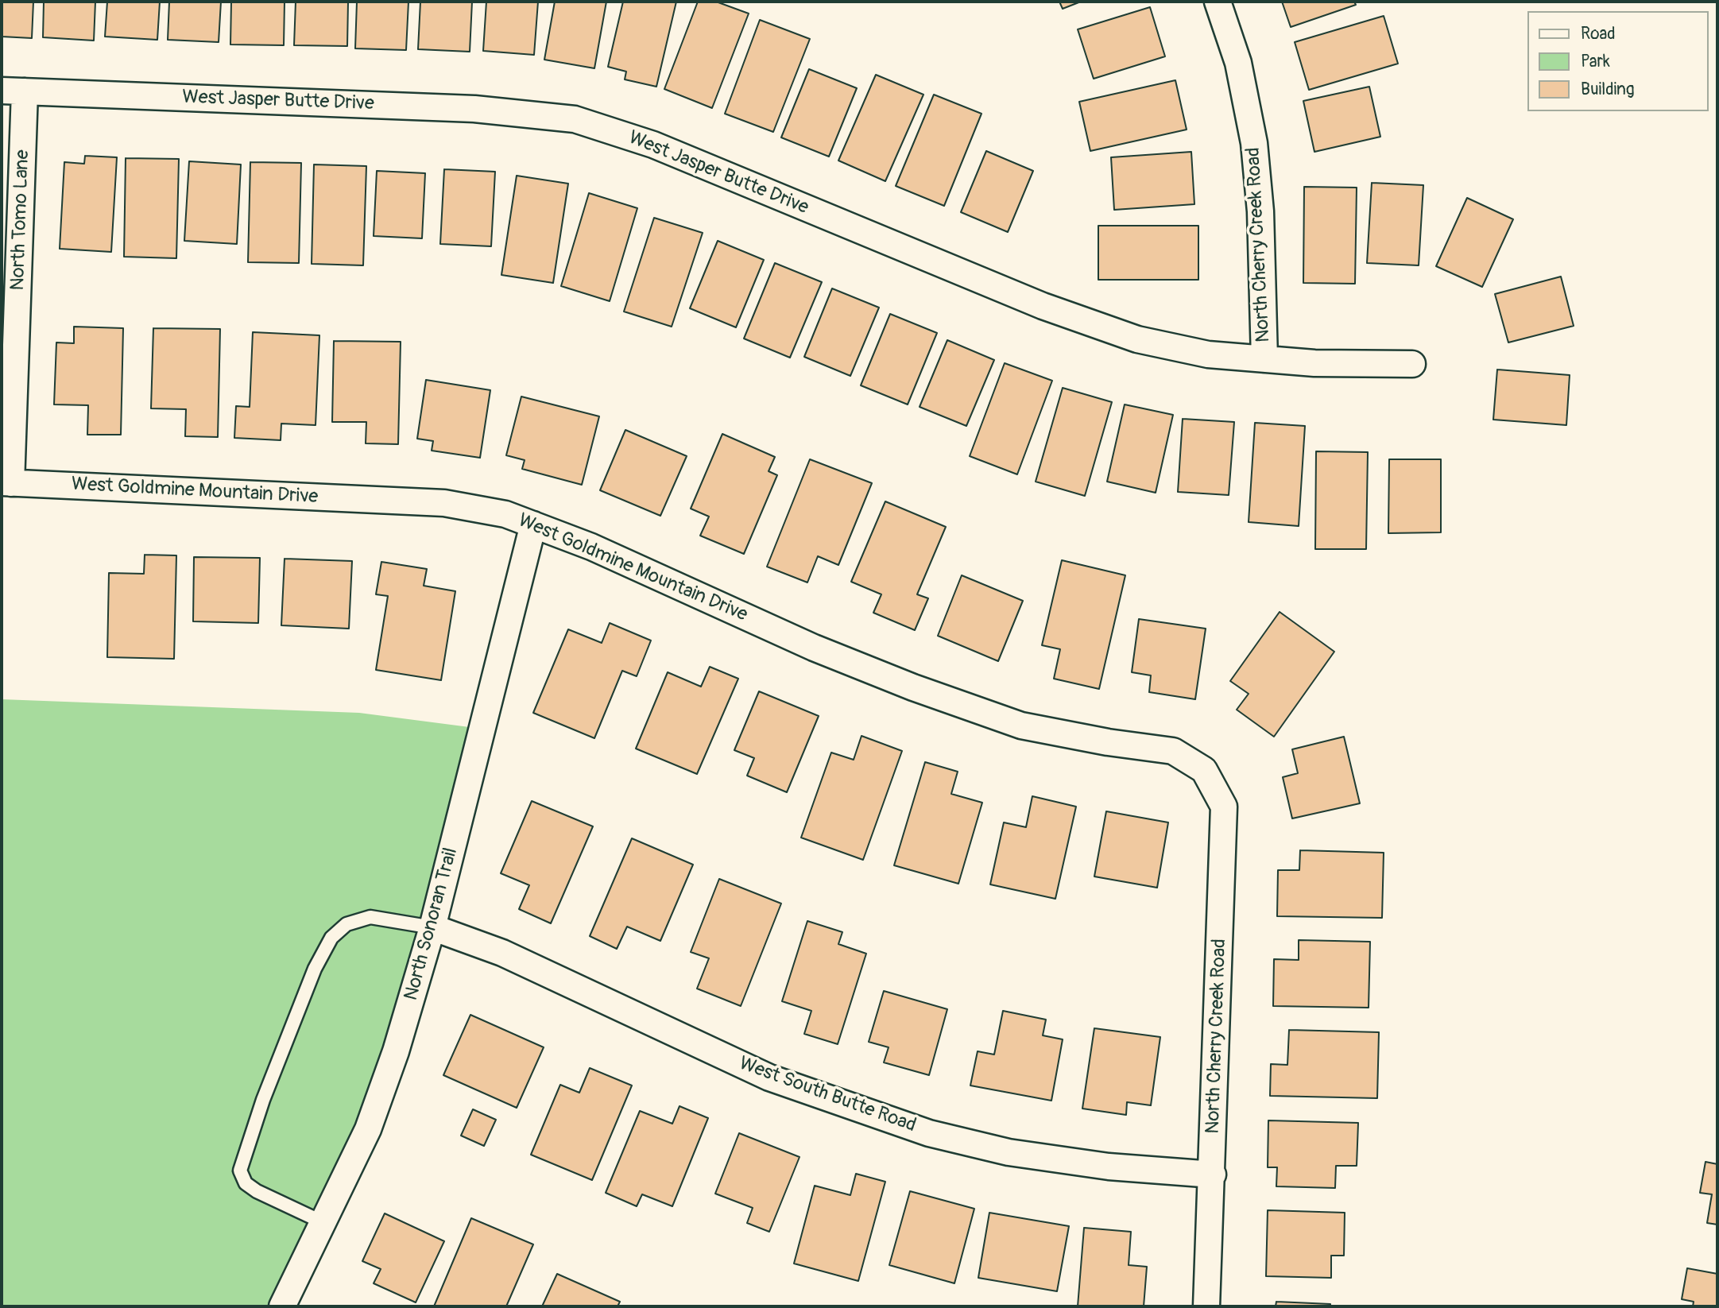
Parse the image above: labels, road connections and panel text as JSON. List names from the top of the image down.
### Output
{
  "streets": {
    "street": [
      "West Jasper Butte Drive",
      "North Tomo Lane",
      "North Cherry Creek Road",
      "West Goldmine Mountain Drive",
      "North Sonoran Trail",
      "West South Butte Road"
    ]
  },
  "crossings": [
    ["West Jasper Butte Drive", "North Tomo Lane"],
    ["West Jasper Butte Drive", "North Cherry Creek Road"],
    ["North Tomo Lane", "West Goldmine Mountain Drive"],
    ["North Cherry Creek Road", "West Goldmine Mountain Drive"],
    ["North Cherry Creek Road", "West South Butte Road"],
    ["West Goldmine Mountain Drive", "North Sonoran Trail"],
    ["North Sonoran Trail", "West South Butte Road"]
  ],
  "legend": ["Road", "Park", "Building"]
}
